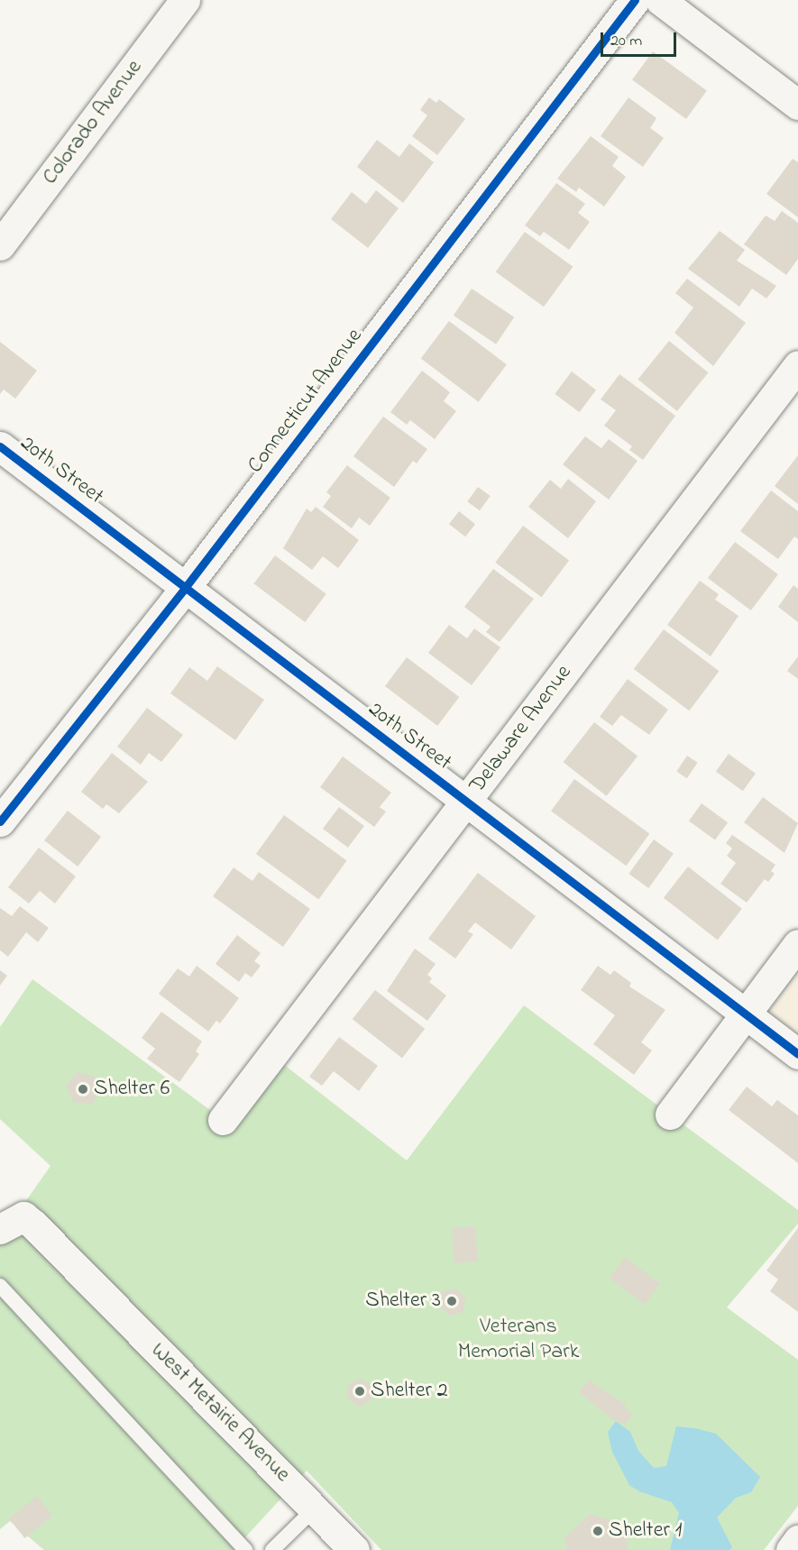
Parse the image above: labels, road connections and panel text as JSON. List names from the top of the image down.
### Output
{
  "streets": {
    "street": [
      "Colorado Avenue",
      "Connecticut Avenue",
      "20th Street",
      "Delaware Avenue",
      "West Metairie Avenue"
    ]
  },
  "crossings": [
    ["Connecticut Avenue", "20th Street"],
    ["20th Street", "Delaware Avenue"]
  ],
  "parks": ["Veterans Memorial Park"],
  "places": [
    "Shelter 6",
    "Shelter 3",
    "Shelter 2",
    "Shelter 1"
  ],
  "scale_bar": "20 m"
}
